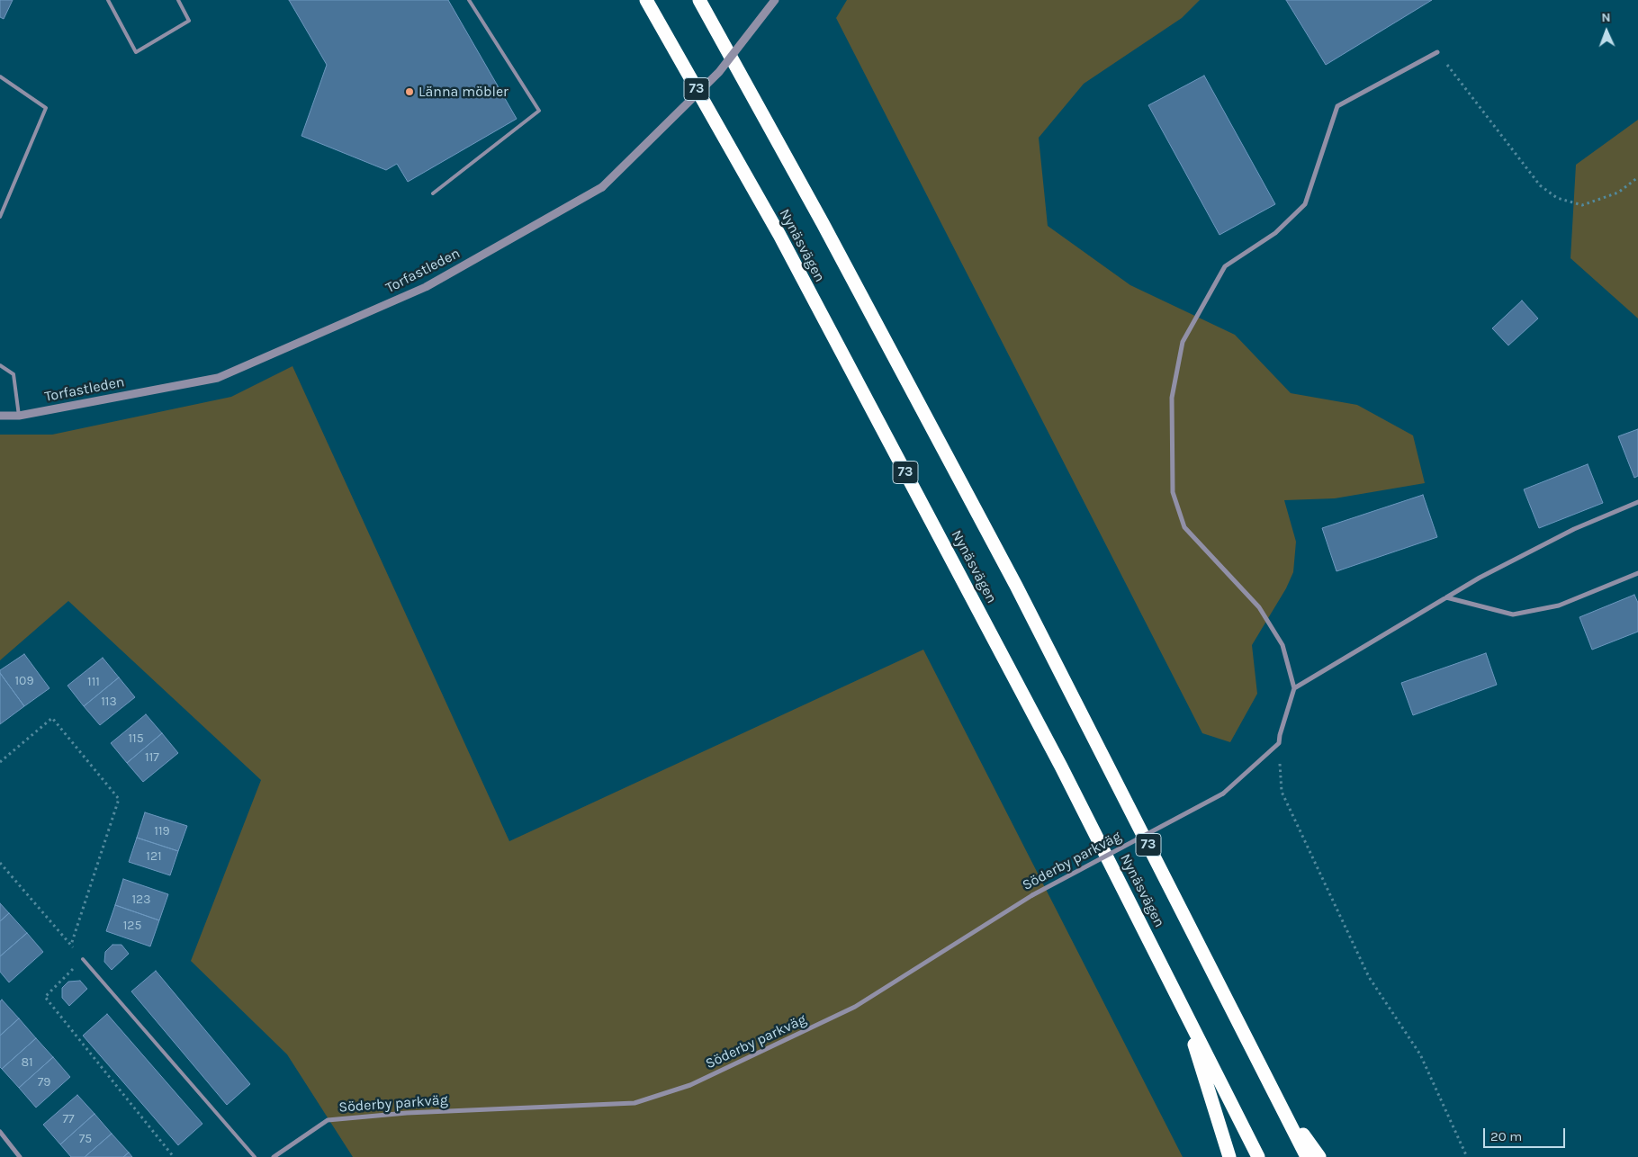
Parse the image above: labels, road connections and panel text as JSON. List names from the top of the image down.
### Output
{
  "streets": {
    "highway": ["73", "Nynäsvägen"],
    "street": ["Torfastleden", "Söderby parkväg"]
  },
  "places": ["Länna möbler"],
  "house_numbers": [
    "109",
    "111",
    "113",
    "115",
    "117",
    "119",
    "121",
    "123",
    "125",
    "81",
    "79",
    "77",
    "75"
  ],
  "scale_bar": "20 m",
  "north": "top"
}
